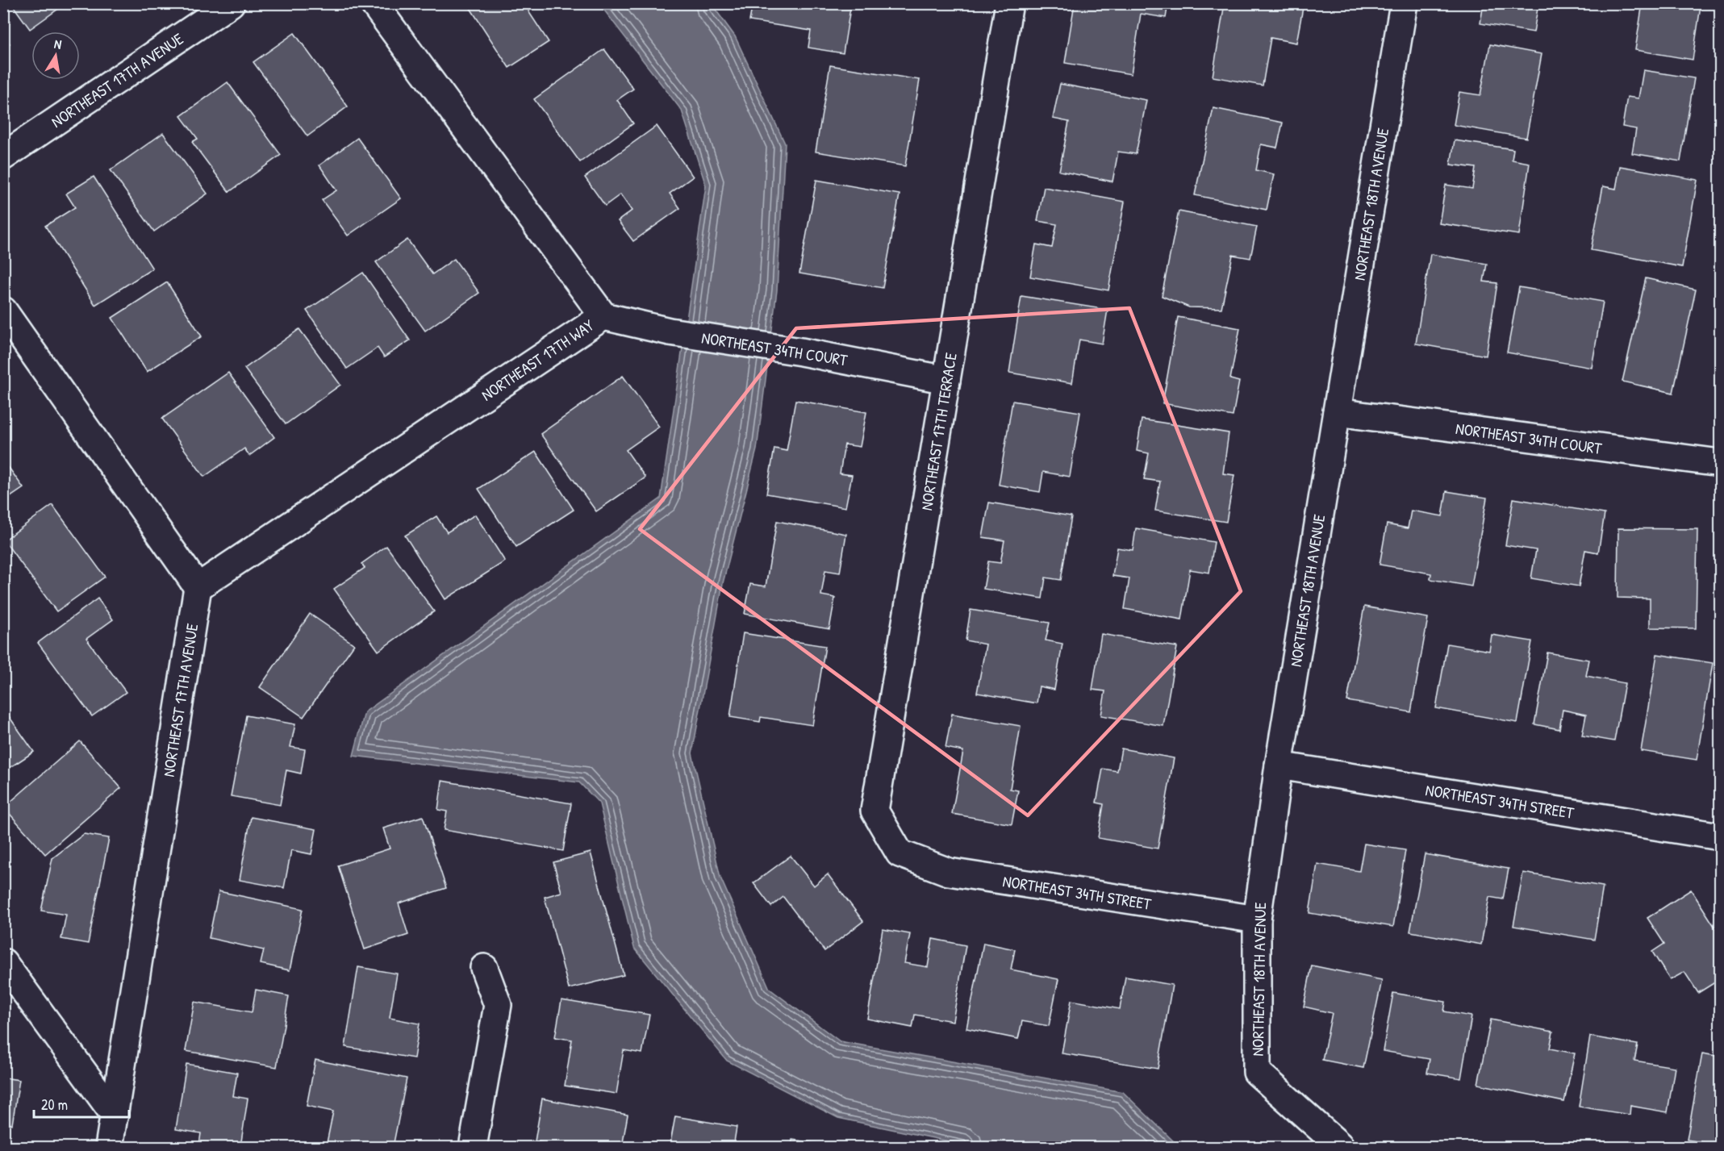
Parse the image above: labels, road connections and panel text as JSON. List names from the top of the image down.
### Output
{
  "streets": {
    "street": [
      "NORTHEAST 17TH AVENUE",
      "NORTHEAST 18TH AVENUE",
      "NORTHEAST 34TH COURT",
      "NORTHEAST 17TH WAY",
      "NORTHEAST 17TH TERRACE",
      "NORTHEAST 34TH STREET"
    ]
  },
  "crossings": [
    ["NORTHEAST 17TH AVENUE", "NORTHEAST 17TH WAY"],
    ["NORTHEAST 18TH AVENUE", "NORTHEAST 34TH COURT"],
    ["NORTHEAST 18TH AVENUE", "NORTHEAST 34TH STREET"],
    ["NORTHEAST 34TH COURT", "NORTHEAST 17TH WAY"],
    ["NORTHEAST 34TH COURT", "NORTHEAST 17TH TERRACE"],
    ["NORTHEAST 17TH TERRACE", "NORTHEAST 34TH STREET"]
  ],
  "scale_bar": "20 m",
  "north": "top"
}
